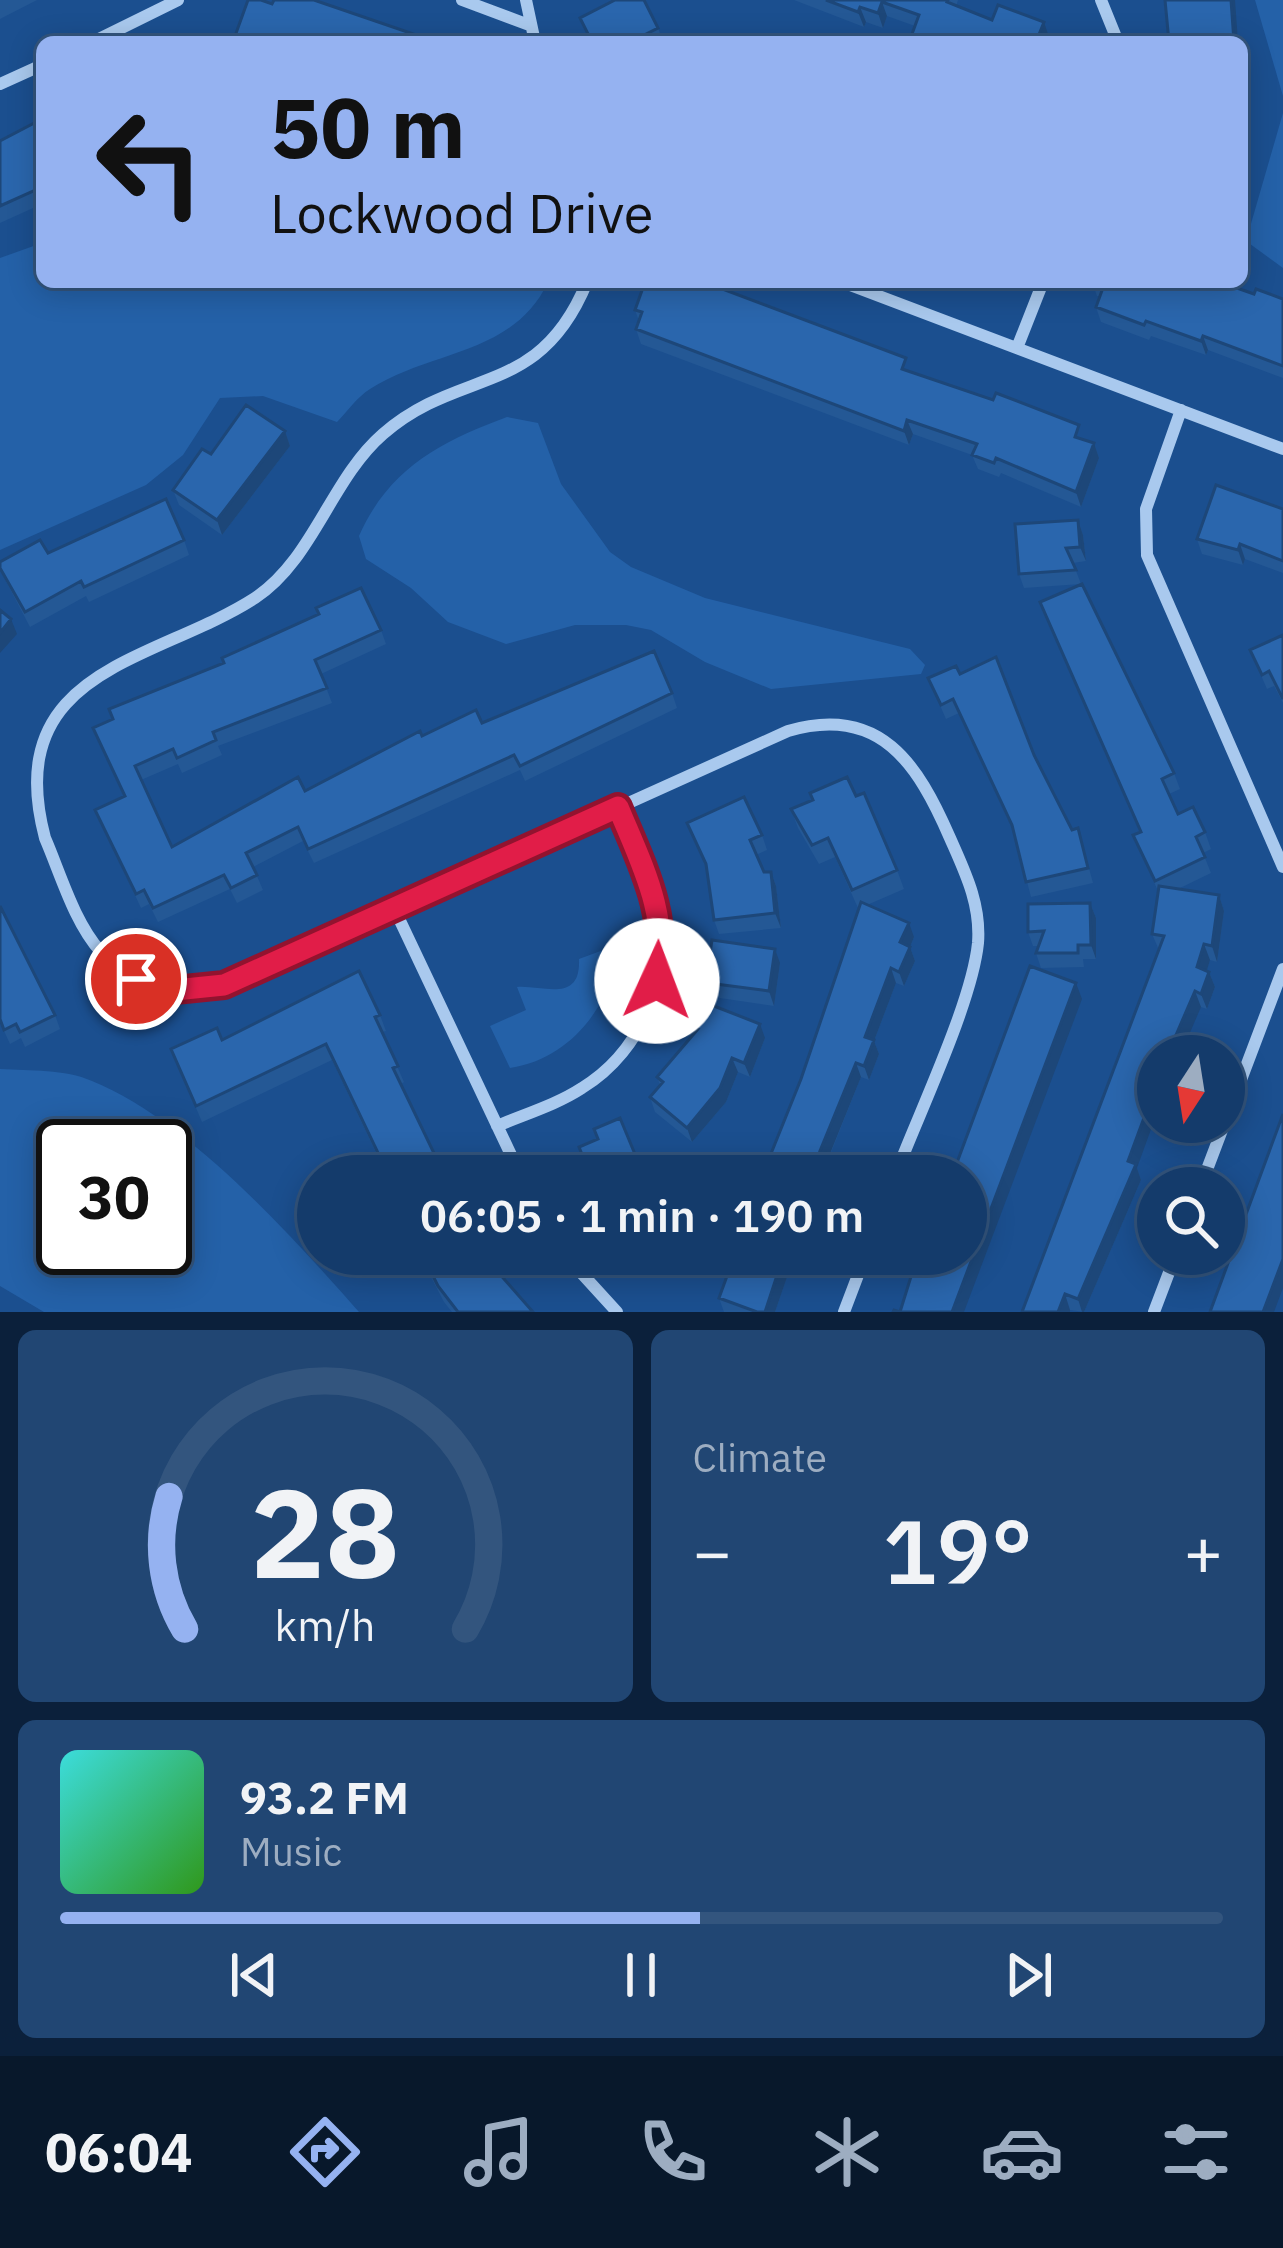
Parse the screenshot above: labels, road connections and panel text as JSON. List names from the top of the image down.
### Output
{
  "north": "bottom",
  "page": {
    "turn": ["50 m", "Lockwood Drive"],
    "limit": "30",
    "trip": "06:05 · 1 min · 190 m",
    "tile": "Climate",
    "heat": ["−", "19°", "+"],
    "song": ["93.2 FM", "Music"],
    "tabs": "06:04",
    "gauge": ["28", "km/h"]
  }
}
